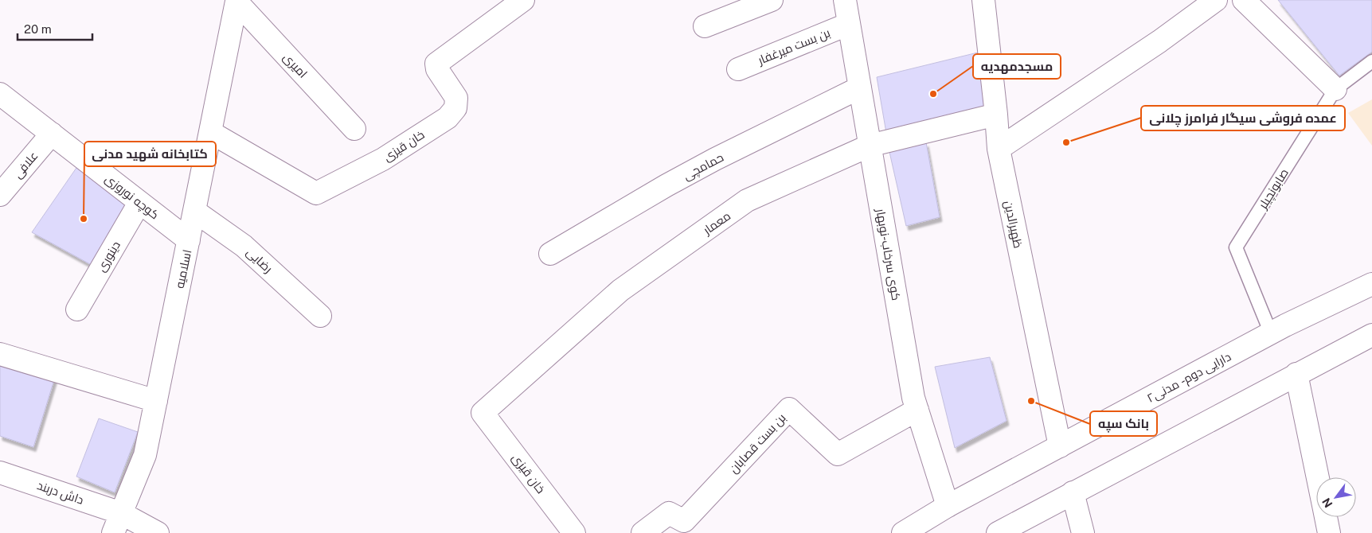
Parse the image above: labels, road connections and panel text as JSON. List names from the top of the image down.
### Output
{
  "streets": {
    "street": [
      "بن بست میرغفار",
      "امیری",
      "خان قیزی",
      "علافی",
      "حمامچی",
      "کوچه نوروزی",
      "معمار",
      "ظهیرالدین",
      "کوی سرخاب-نوبهار",
      "دینوری",
      "رضایی",
      "اسلامیه",
      "دارایی دوم - مدنی۲",
      "بن بست قصابان",
      "داش دربند"
    ],
    "lane": ["صابونچیلر"]
  },
  "crossings": [
    ["بن بست میرغفار", "کوی سرخاب-نوبهار"],
    ["امیری", "اسلامیه"],
    ["خان قیزی", "معمار"],
    ["خان قیزی", "اسلامیه"],
    ["علافی", "کوچه نوروزی"],
    ["حمامچی", "کوی سرخاب-نوبهار"],
    ["صابونچیلر", "دارایی دوم - مدنی۲"],
    ["کوچه نوروزی", "دینوری"],
    ["کوچه نوروزی", "اسلامیه"],
    ["معمار", "ظهیرالدین"],
    ["معمار", "کوی سرخاب-نوبهار"],
    ["ظهیرالدین", "دارایی دوم - مدنی۲"],
    ["کوی سرخاب-نوبهار", "دارایی دوم - مدنی۲"],
    ["کوی سرخاب-نوبهار", "بن بست قصابان"],
    ["رضایی", "اسلامیه"],
    ["اسلامیه", "داش دربند"]
  ],
  "places": [
    "مسجدمهدیه",
    "عمده فروشی سیگار فرامرز چلانی",
    "کتابخانه شهید مدنی",
    "بانک سپه"
  ],
  "scale_bar": "20 m",
  "north": "bottom left"
}
